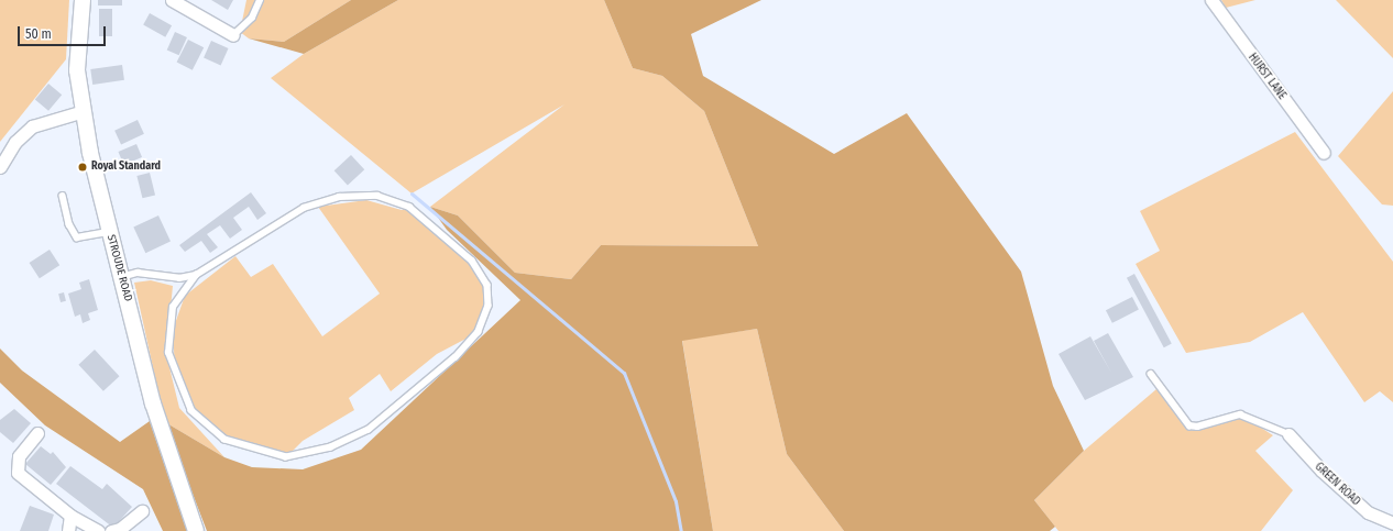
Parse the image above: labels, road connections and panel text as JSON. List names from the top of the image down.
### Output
{
  "streets": {
    "street": ["HURST LANE", "STROUDE ROAD", "GREEN ROAD"]
  },
  "places": ["Royal Standard"],
  "scale_bar": "50 m"
}
